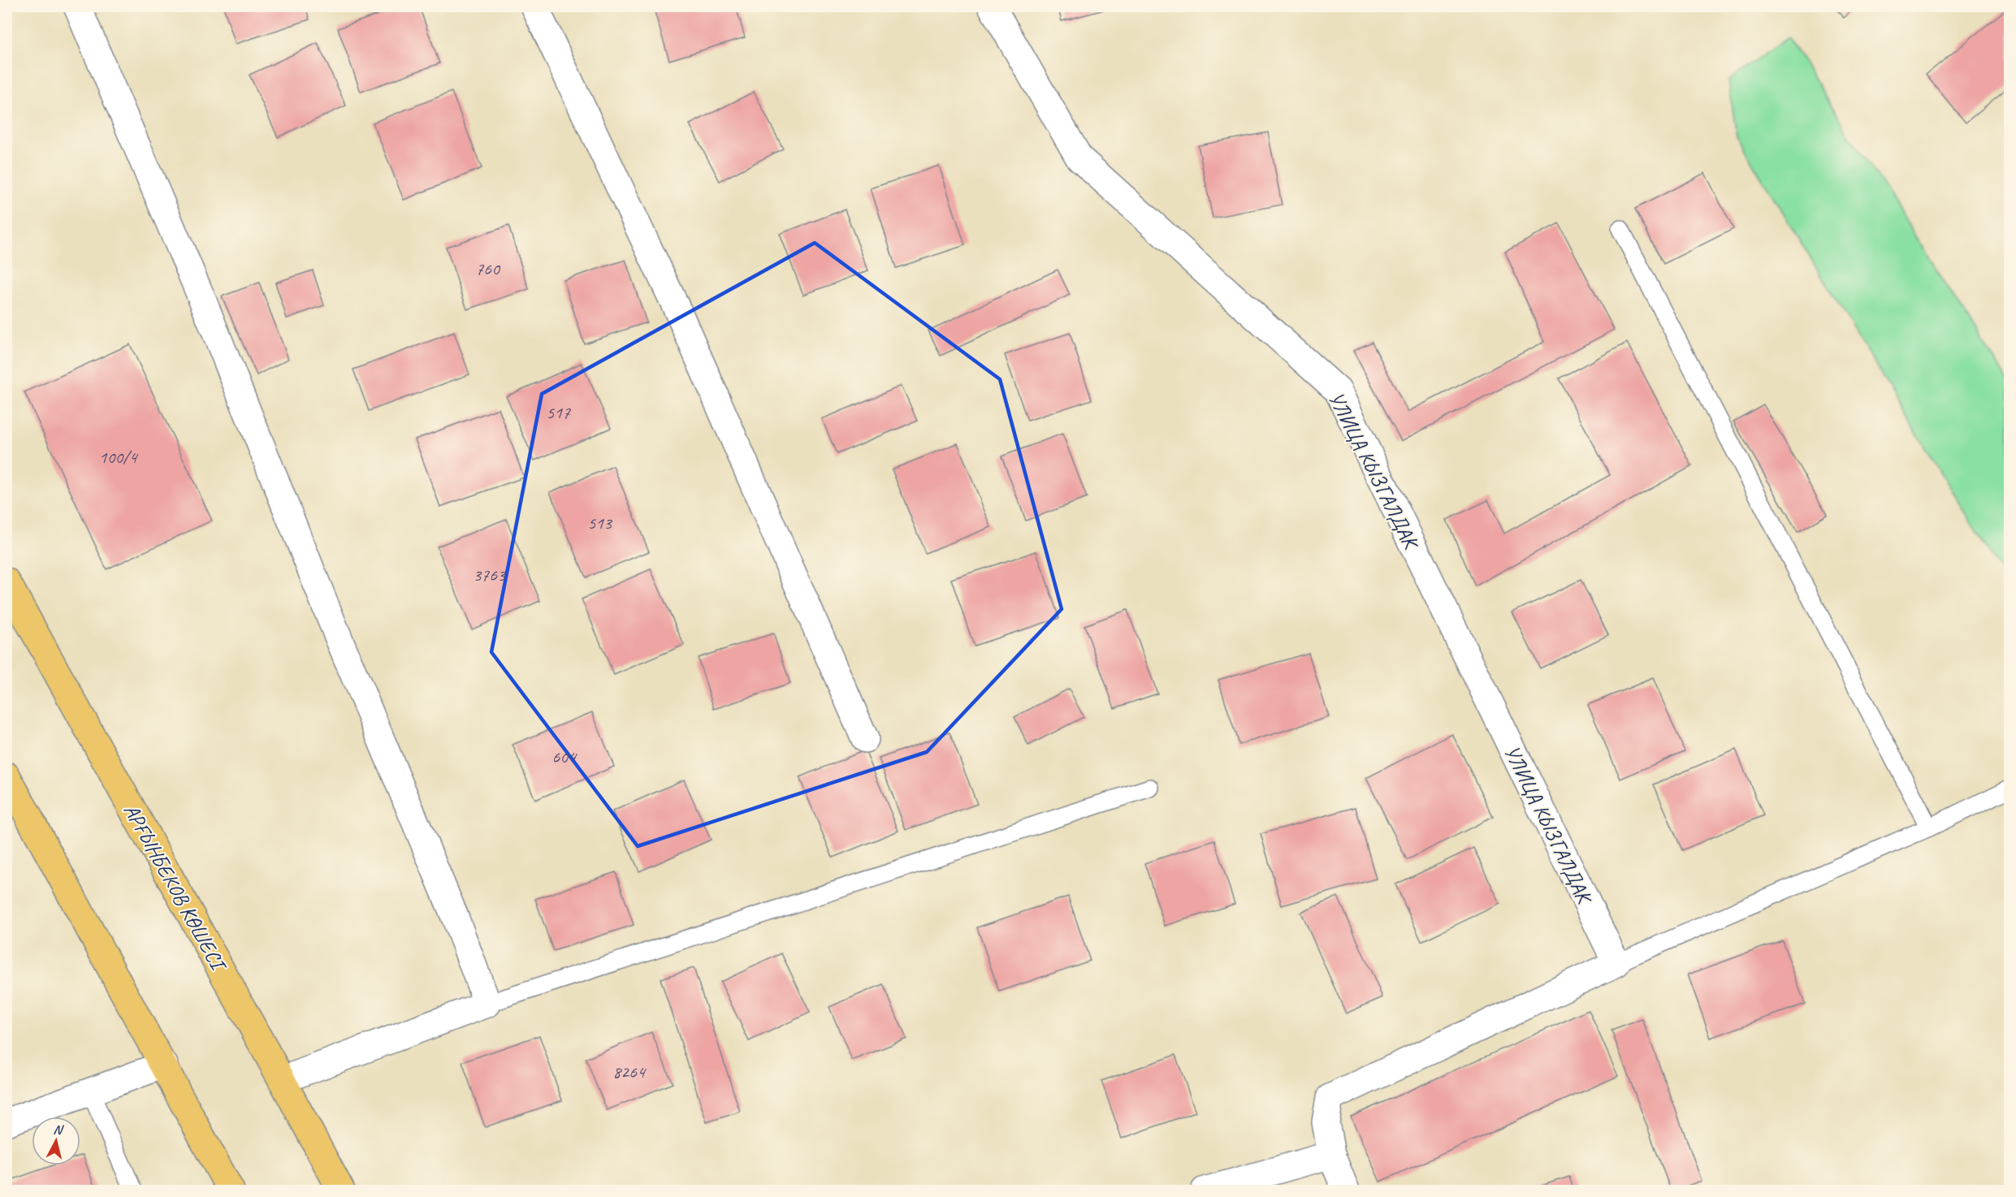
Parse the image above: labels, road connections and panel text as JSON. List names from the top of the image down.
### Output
{
  "streets": {
    "main road": ["АРҒЫНБЕКОВ КӨШЕСІ"],
    "street": ["УЛИЦА КЫЗГАЛДАК"]
  },
  "house_numbers": [
    "760",
    "517",
    "100/4",
    "513",
    "3763",
    "604",
    "8264"
  ],
  "north": "top"
}
